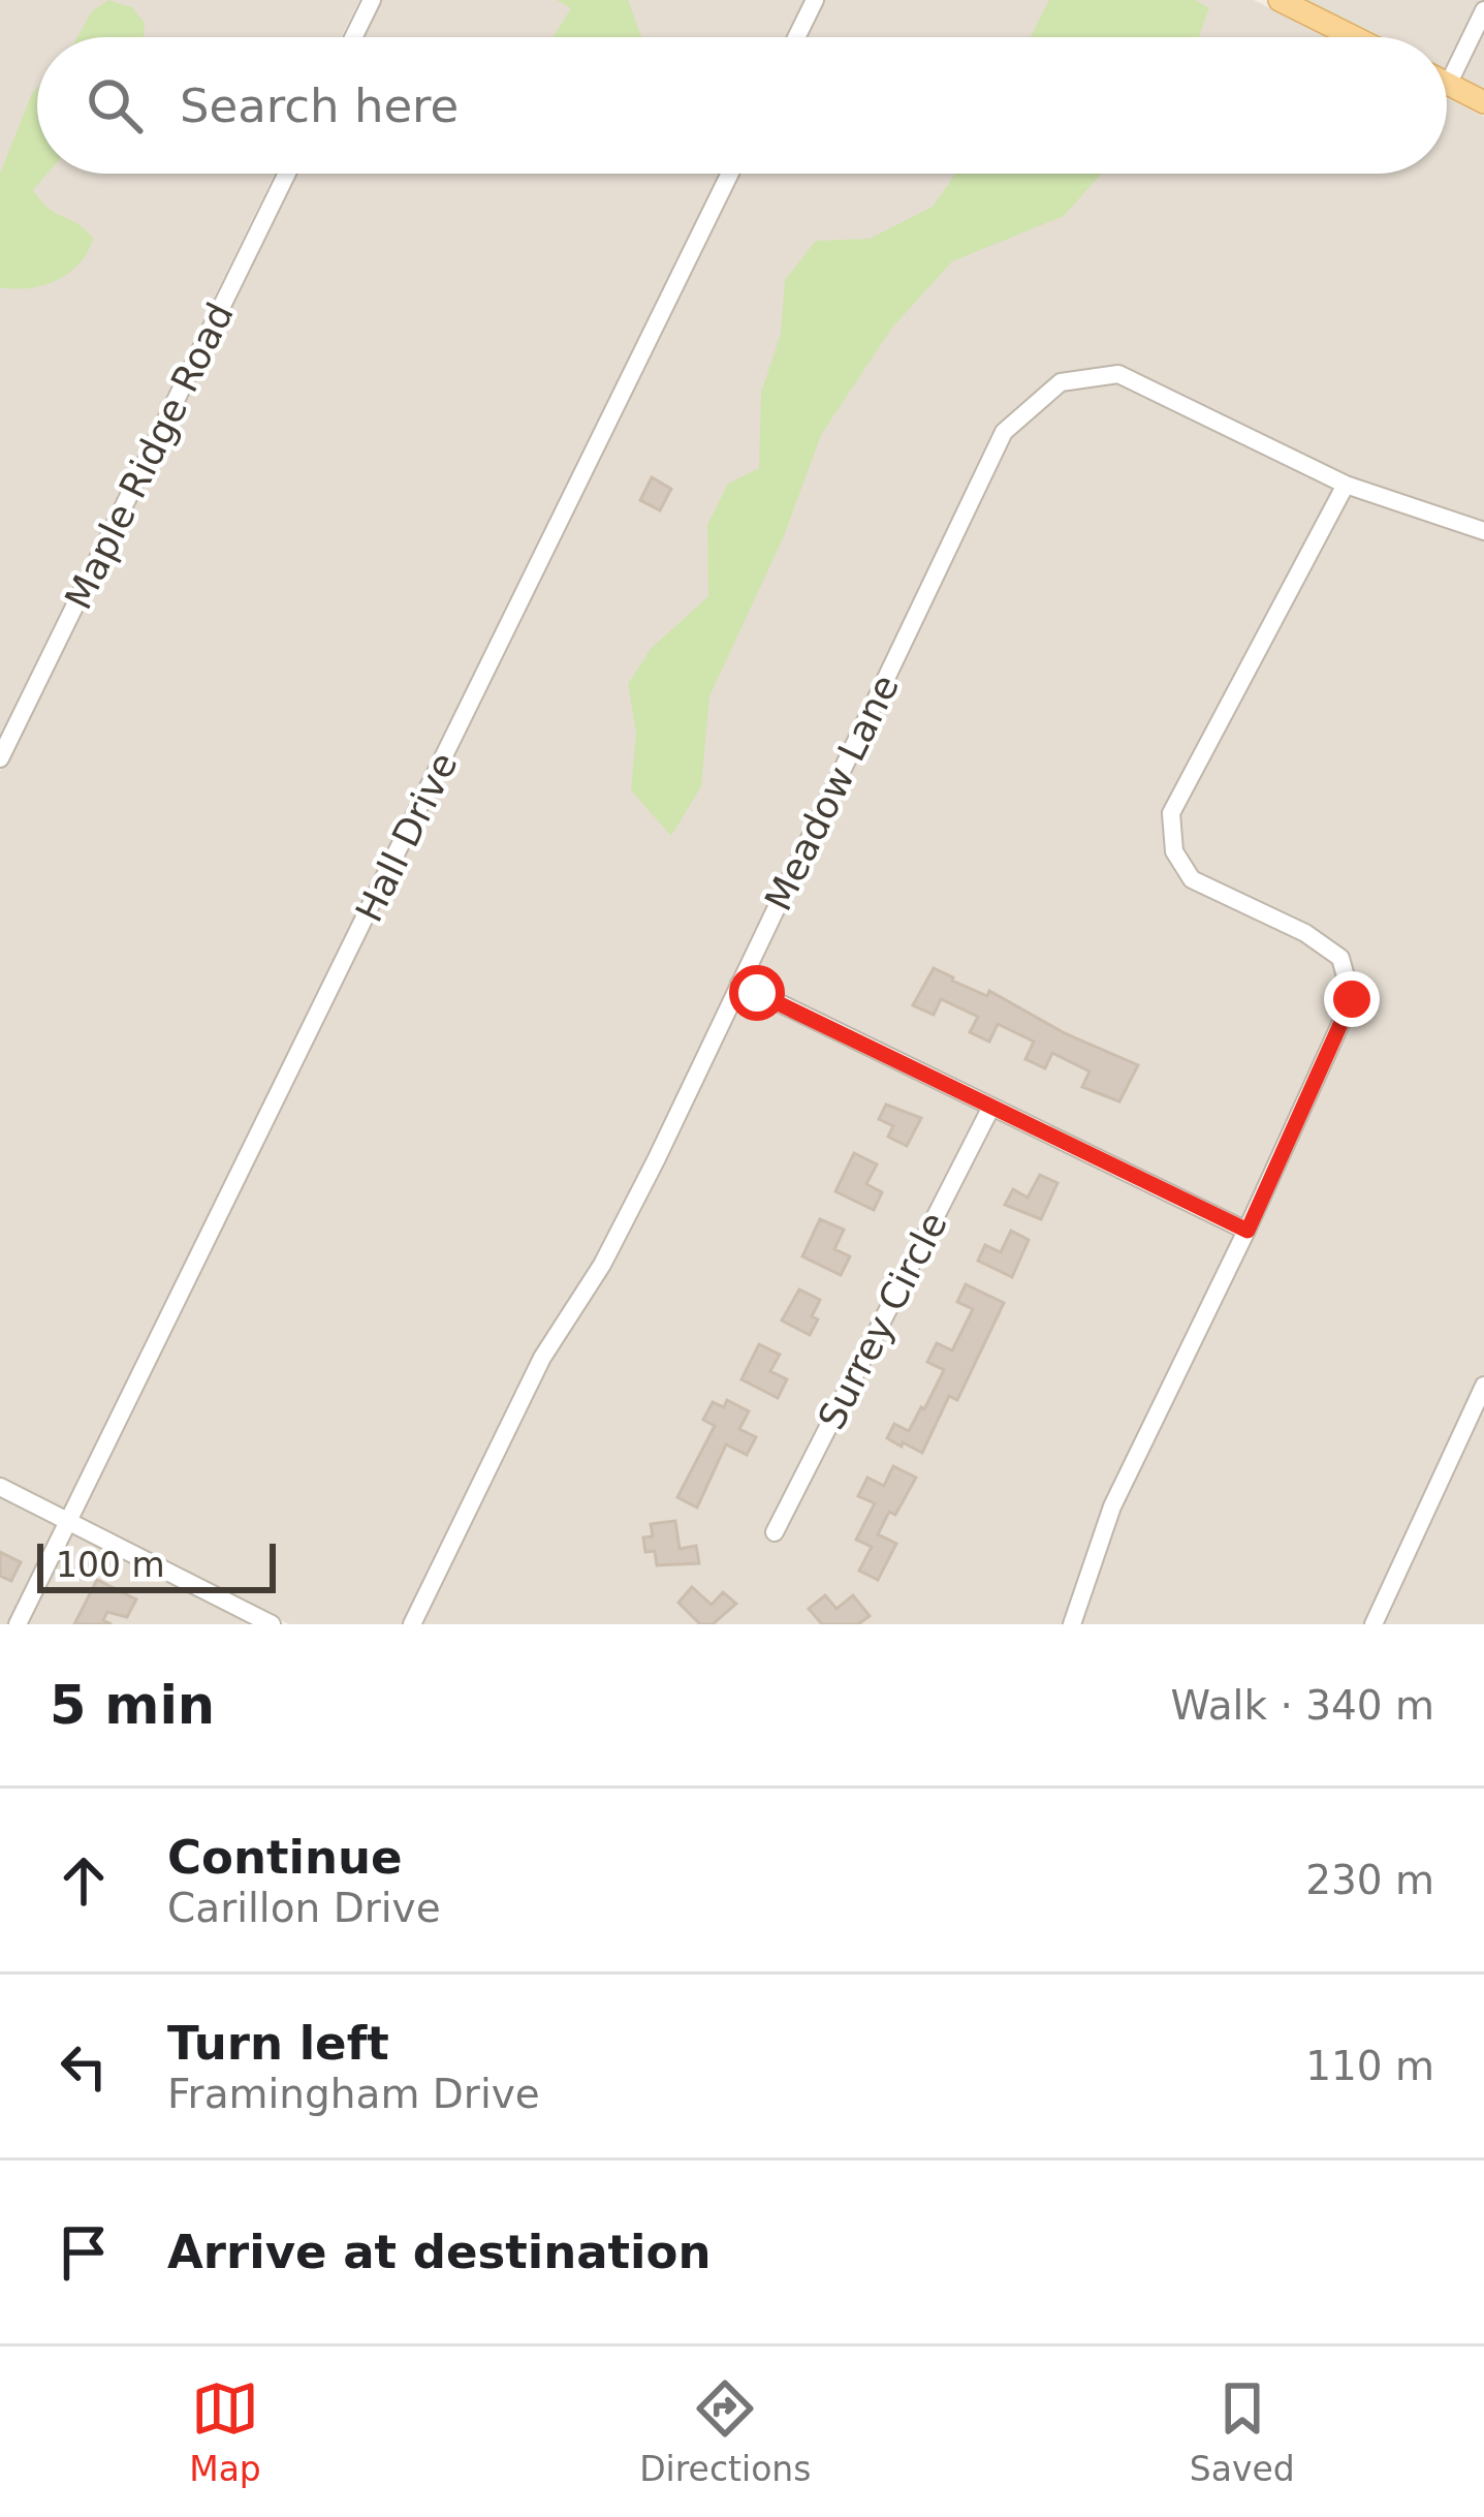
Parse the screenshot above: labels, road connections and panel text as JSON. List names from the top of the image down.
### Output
{
  "streets": {
    "street": [
      "Maple Ridge Road",
      "Meadow Lane",
      "Hall Drive",
      "Surrey Circle"
    ]
  },
  "scale_bar": "100 m",
  "page": {
    "search": "Search here",
    "scale": "100 m",
    "heading": ["5 min", "Walk · 340 m"],
    "list": [
      ["Continue", "Carillon Drive", "230 m"],
      ["Turn left", "Framingham Drive", "110 m"],
      "Arrive at destination"
    ],
    "nav": ["Map", "Directions", "Saved"]
  }
}
